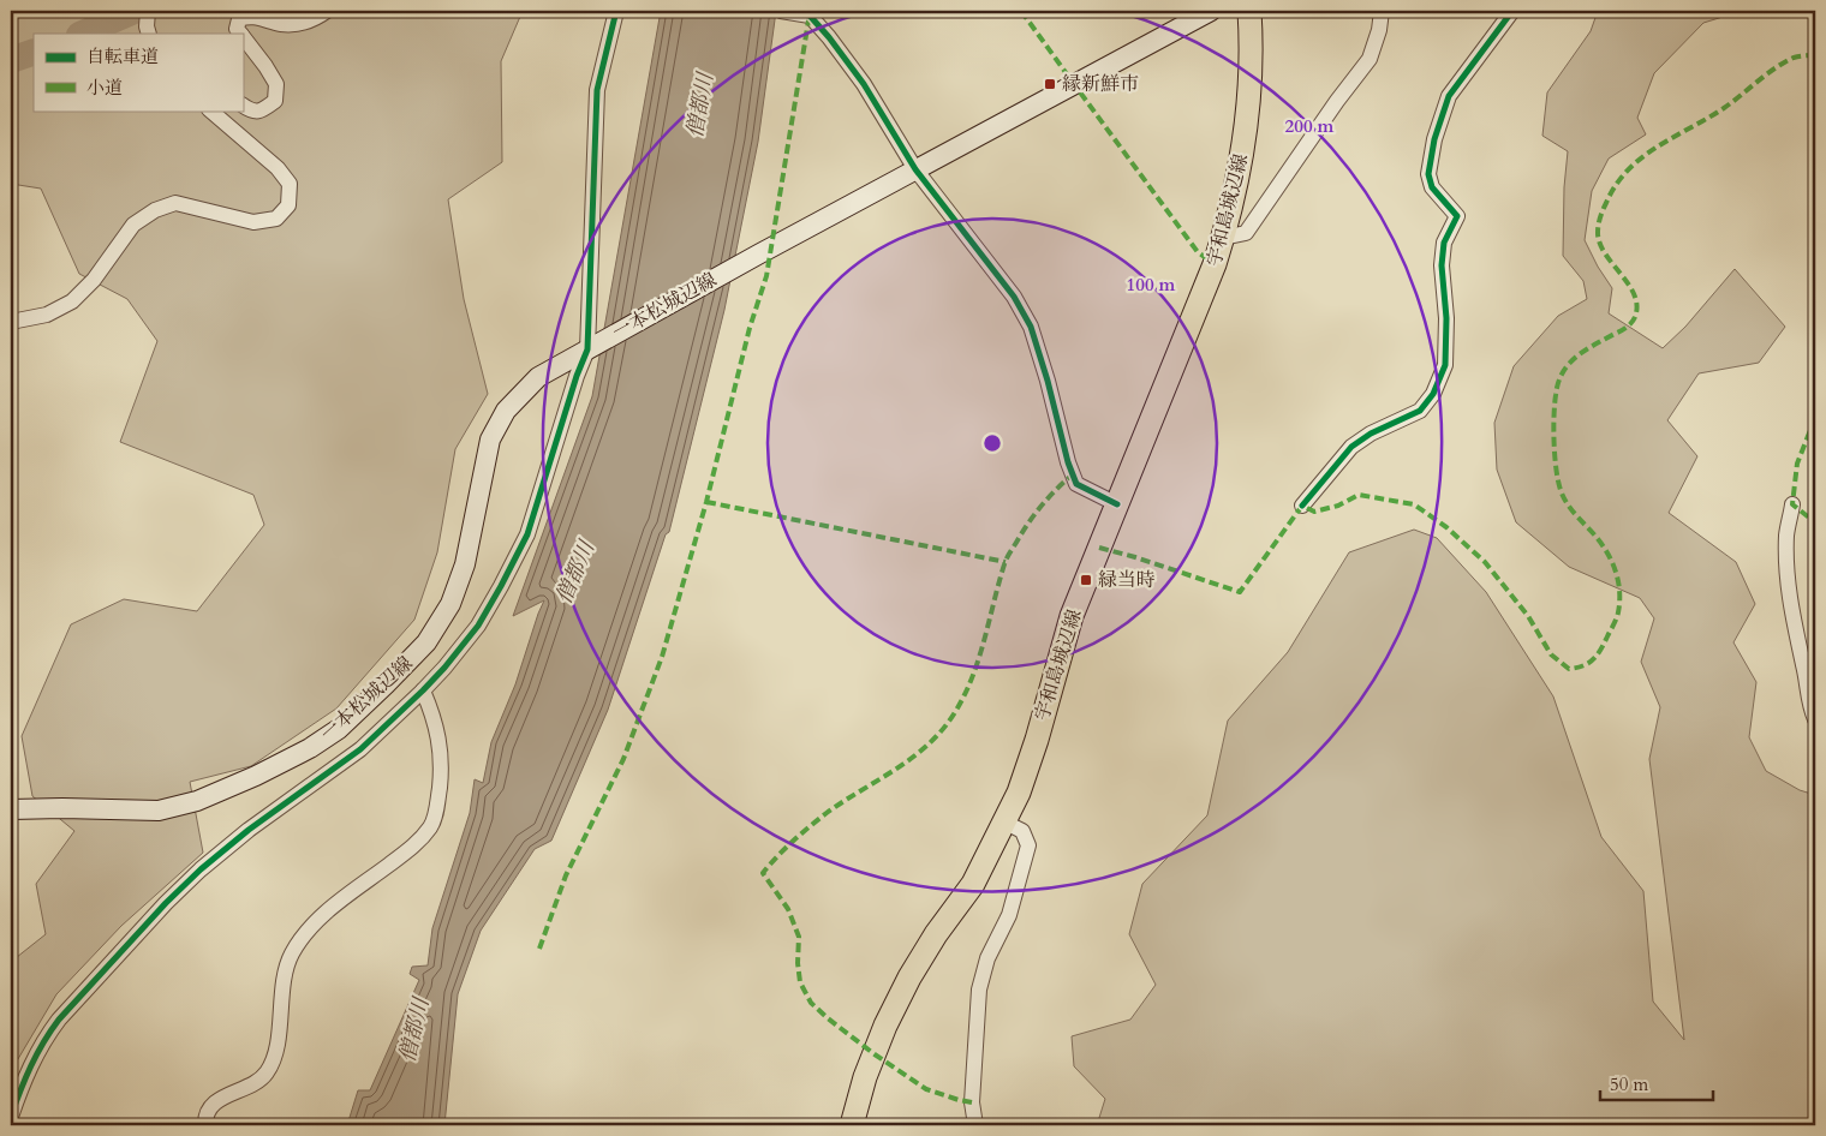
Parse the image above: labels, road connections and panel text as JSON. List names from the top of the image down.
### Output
{
  "streets": {
    "main road": ["宇和島城辺線", "一本松城辺線"]
  },
  "water": ["僧都川"],
  "places": {
    "transit": ["縁新鮮市", "緑当時"]
  },
  "legend": ["自転車道", "小道"],
  "scale_bar": "50 m",
  "rings": ["200 m", "100 m"]
}
